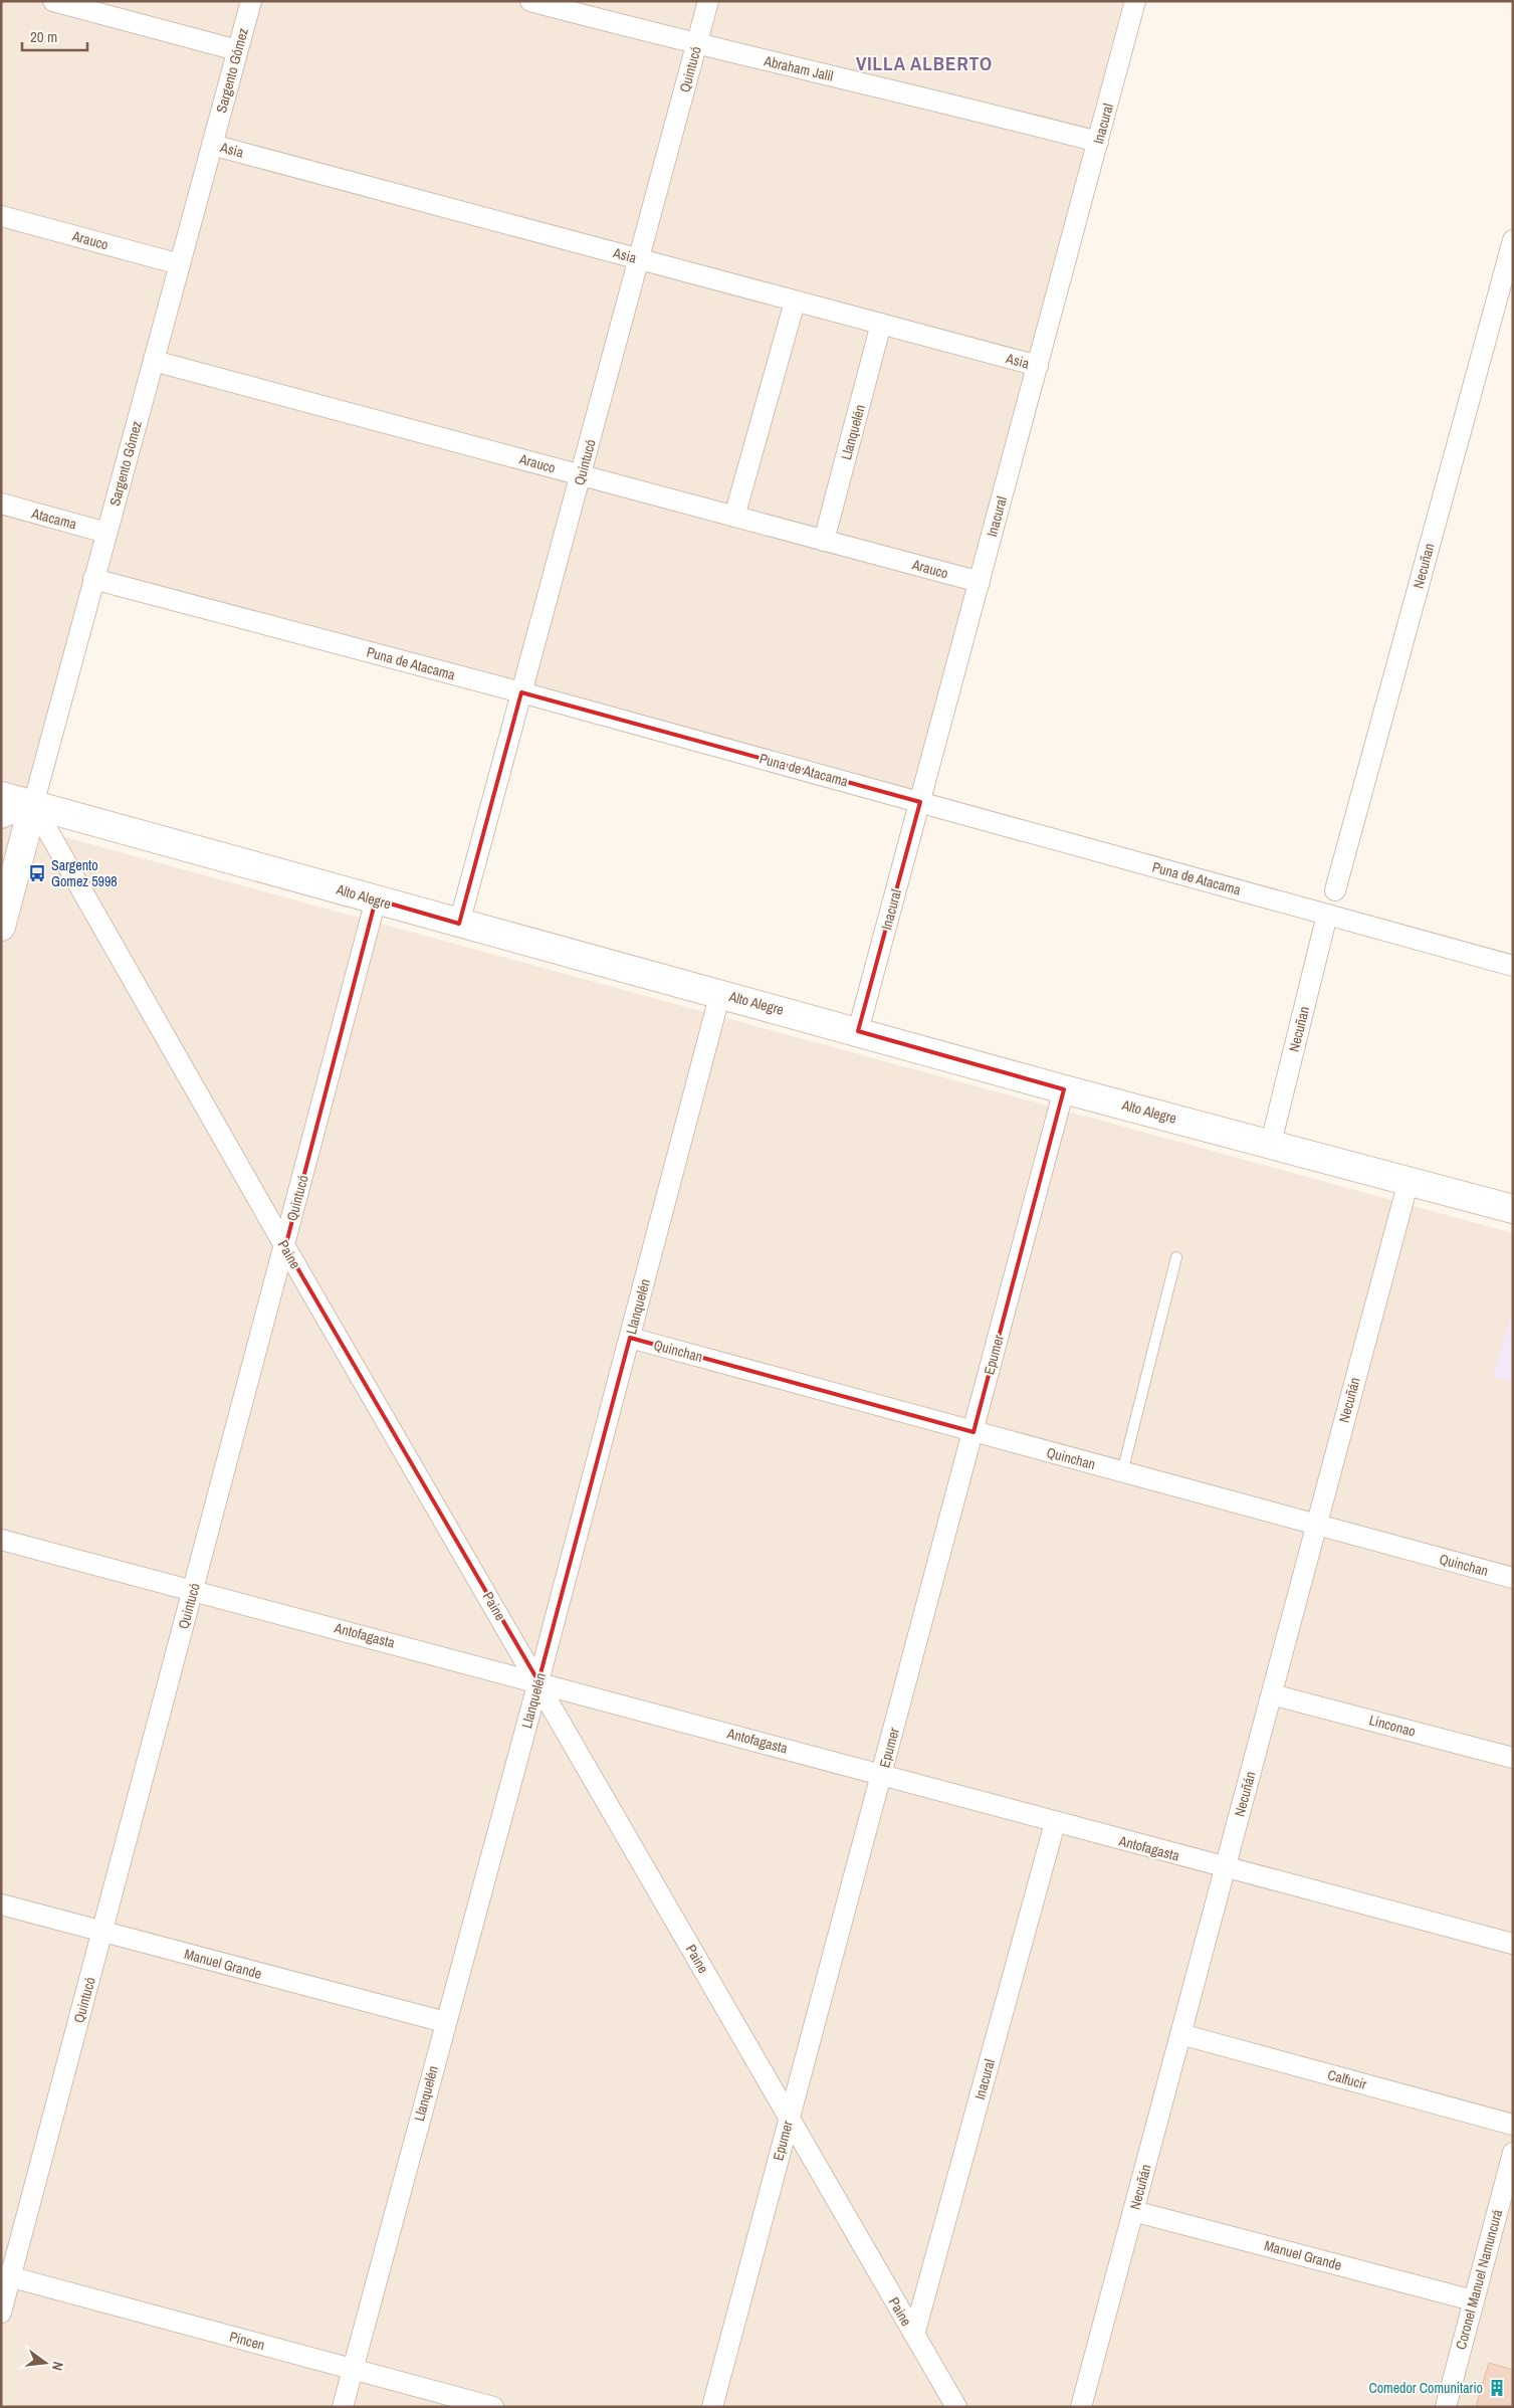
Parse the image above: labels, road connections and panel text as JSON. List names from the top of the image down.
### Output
{
  "streets": {
    "main road": ["Sargento Gómez", "Alto Alegre"],
    "street": [
      "Abraham Jalil",
      "Quintucó",
      "Inacural",
      "Asia",
      "Arauco",
      "Llanquelén",
      "Atacama",
      "Necuñan",
      "Puna de Atacama",
      "Paine",
      "Quinchan",
      "Epumer",
      "Necuñán",
      "Antofagasta",
      "Linconao",
      "Manuel Grande",
      "Calfucir",
      "Coronel Manuel Namuncurá",
      "Pincen"
    ]
  },
  "crossings": [
    ["Abraham Jalil", "Quintucó"],
    ["Abraham Jalil", "Inacural"],
    ["Quintucó", "Asia"],
    ["Quintucó", "Arauco"],
    ["Quintucó", "Puna de Atacama"],
    ["Quintucó", "Alto Alegre"],
    ["Quintucó", "Paine"],
    ["Quintucó", "Antofagasta"],
    ["Quintucó", "Manuel Grande"],
    ["Quintucó", "Pincen"],
    ["Sargento Gómez", "Asia"],
    ["Sargento Gómez", "Arauco"],
    ["Sargento Gómez", "Atacama"],
    ["Sargento Gómez", "Puna de Atacama"],
    ["Sargento Gómez", "Alto Alegre"],
    ["Sargento Gómez", "Paine"],
    ["Inacural", "Asia"],
    ["Inacural", "Arauco"],
    ["Inacural", "Puna de Atacama"],
    ["Inacural", "Alto Alegre"],
    ["Inacural", "Paine"],
    ["Inacural", "Antofagasta"],
    ["Asia", "Llanquelén"],
    ["Arauco", "Llanquelén"],
    ["Llanquelén", "Alto Alegre"],
    ["Llanquelén", "Paine"],
    ["Llanquelén", "Quinchan"],
    ["Llanquelén", "Antofagasta"],
    ["Llanquelén", "Manuel Grande"],
    ["Llanquelén", "Pincen"],
    ["Necuñan", "Puna de Atacama"],
    ["Necuñan", "Alto Alegre"],
    ["Alto Alegre", "Paine"],
    ["Alto Alegre", "Epumer"],
    ["Alto Alegre", "Necuñán"],
    ["Paine", "Epumer"],
    ["Paine", "Antofagasta"],
    ["Quinchan", "Epumer"],
    ["Quinchan", "Necuñán"],
    ["Epumer", "Antofagasta"],
    ["Necuñán", "Antofagasta"],
    ["Necuñán", "Linconao"],
    ["Necuñán", "Manuel Grande"],
    ["Necuñán", "Calfucir"],
    ["Manuel Grande", "Coronel Manuel Namuncurá"]
  ],
  "districts": ["VILLA ALBERTO"],
  "places": {
    "bus stop": ["Sargento Gomez 5998"],
    "building": ["Comedor Comunitario"]
  },
  "scale_bar": "20 m",
  "north": "right"
}
